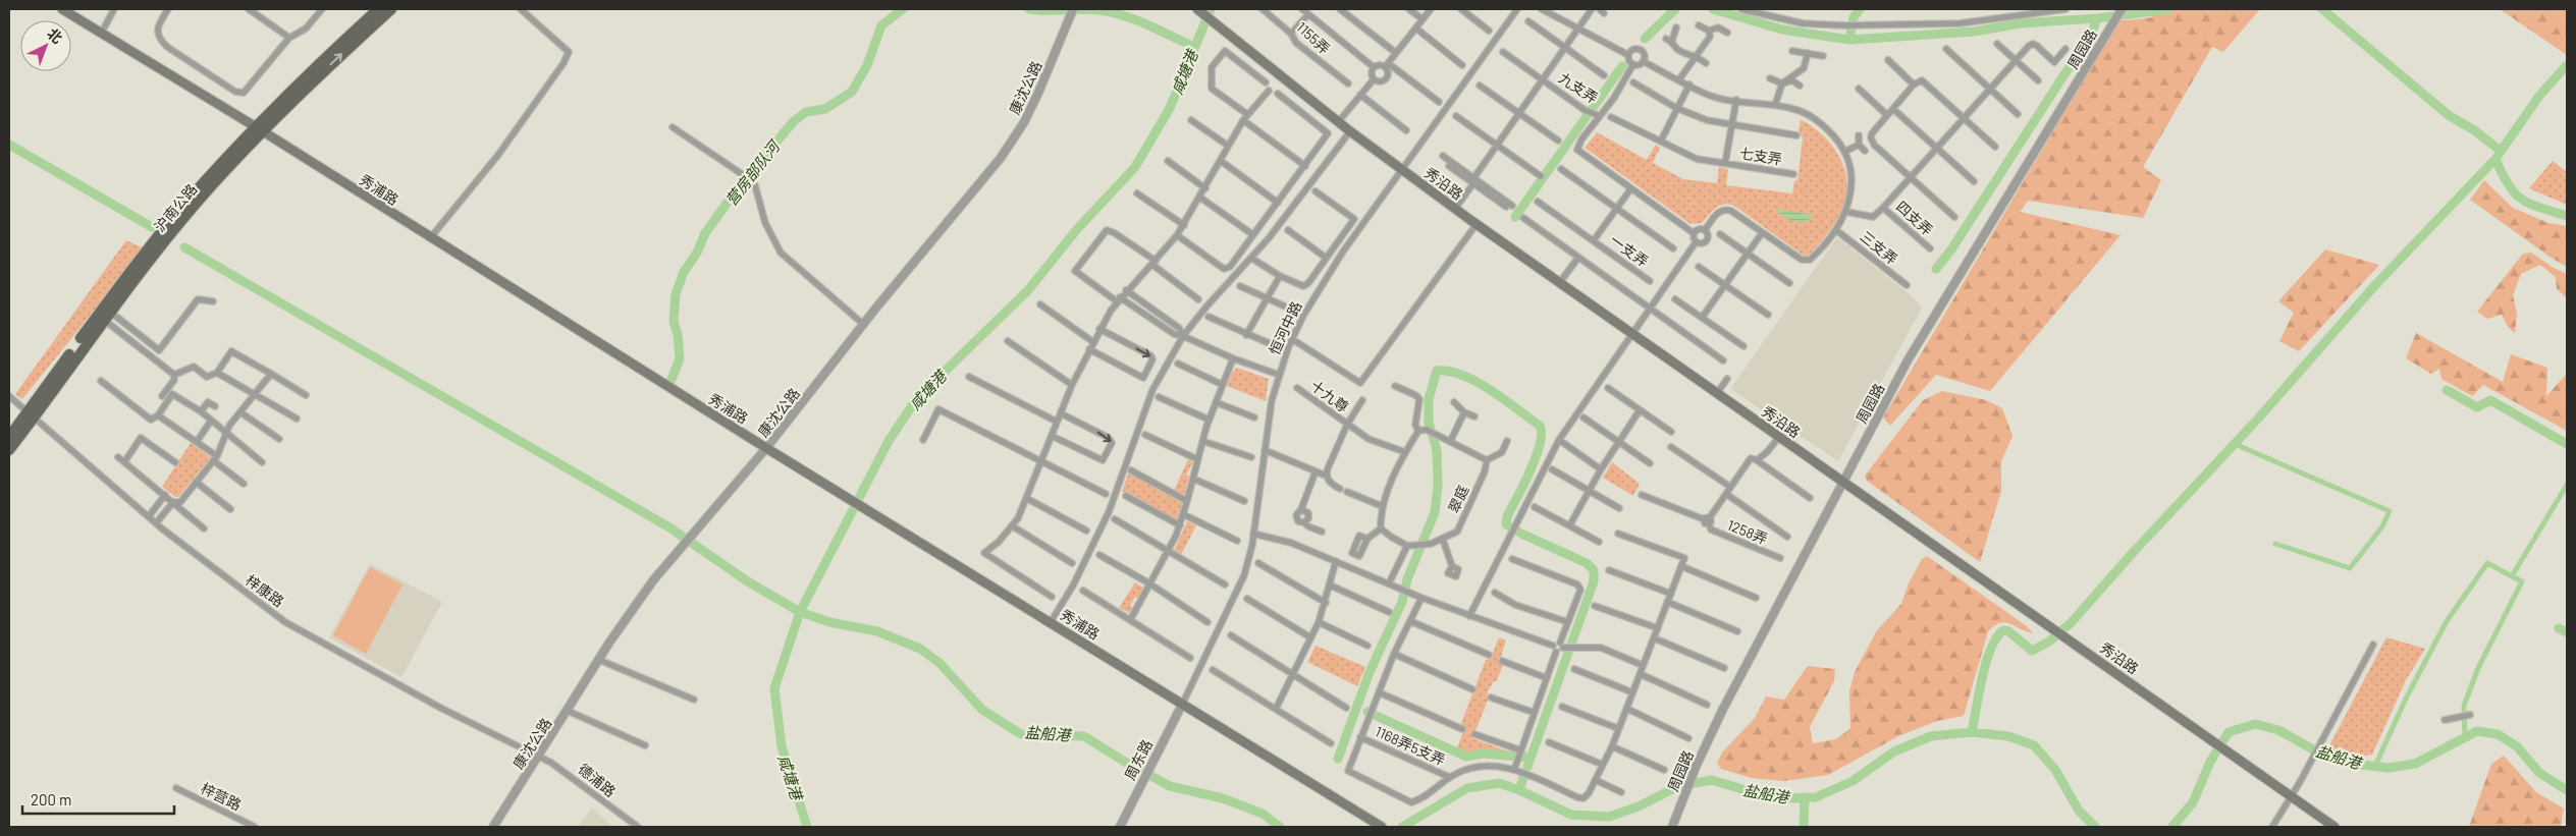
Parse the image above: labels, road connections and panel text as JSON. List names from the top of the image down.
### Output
{
  "streets": {
    "main road": ["秀沿路", "秀浦路", "沪南公路"],
    "street": [
      "1155弄",
      "周园路",
      "康沈公路",
      "九支弄",
      "七支弄",
      "四支弄",
      "三支弄",
      "一支弄",
      "恒河中路",
      "十九尊",
      "翠庭",
      "1258弄",
      "梓康路",
      "1168弄5支弄",
      "周东路",
      "德浦路",
      "梓营路"
    ]
  },
  "crossings": [
    ["周园路", "秀沿路"],
    ["康沈公路", "秀浦路"],
    ["康沈公路", "梓康路"],
    ["康沈公路", "德浦路"],
    ["九支弄", "秀沿路"],
    ["秀沿路", "恒河中路"],
    ["秀沿路", "1258弄"],
    ["秀浦路", "沪南公路"],
    ["秀浦路", "恒河中路"],
    ["秀浦路", "周东路"],
    ["沪南公路", "梓康路"],
    ["恒河中路", "周东路"],
    ["十九尊", "翠庭"],
    ["梓康路", "德浦路"]
  ],
  "water": ["咸塘港", "营房部队河", "盐船港"],
  "scale_bar": "200 m",
  "north": "top right"
}
